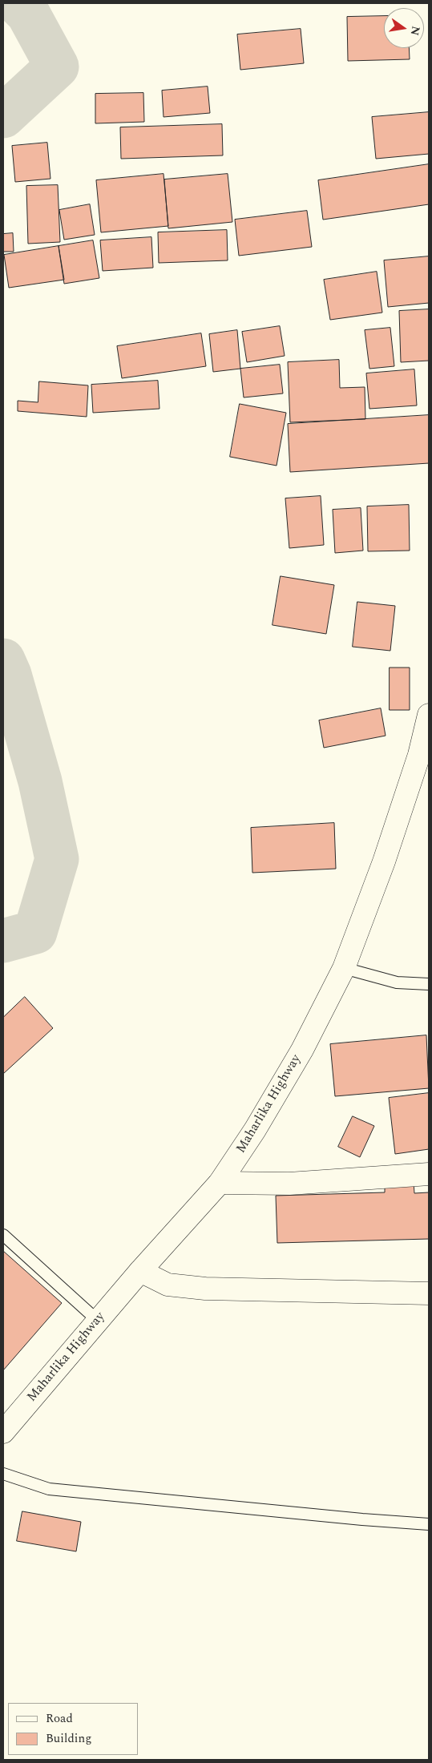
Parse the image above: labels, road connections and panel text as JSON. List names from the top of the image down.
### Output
{
  "streets": {
    "main road": ["Maharlika Highway"]
  },
  "legend": ["Road", "Building"],
  "north": "right"
}
